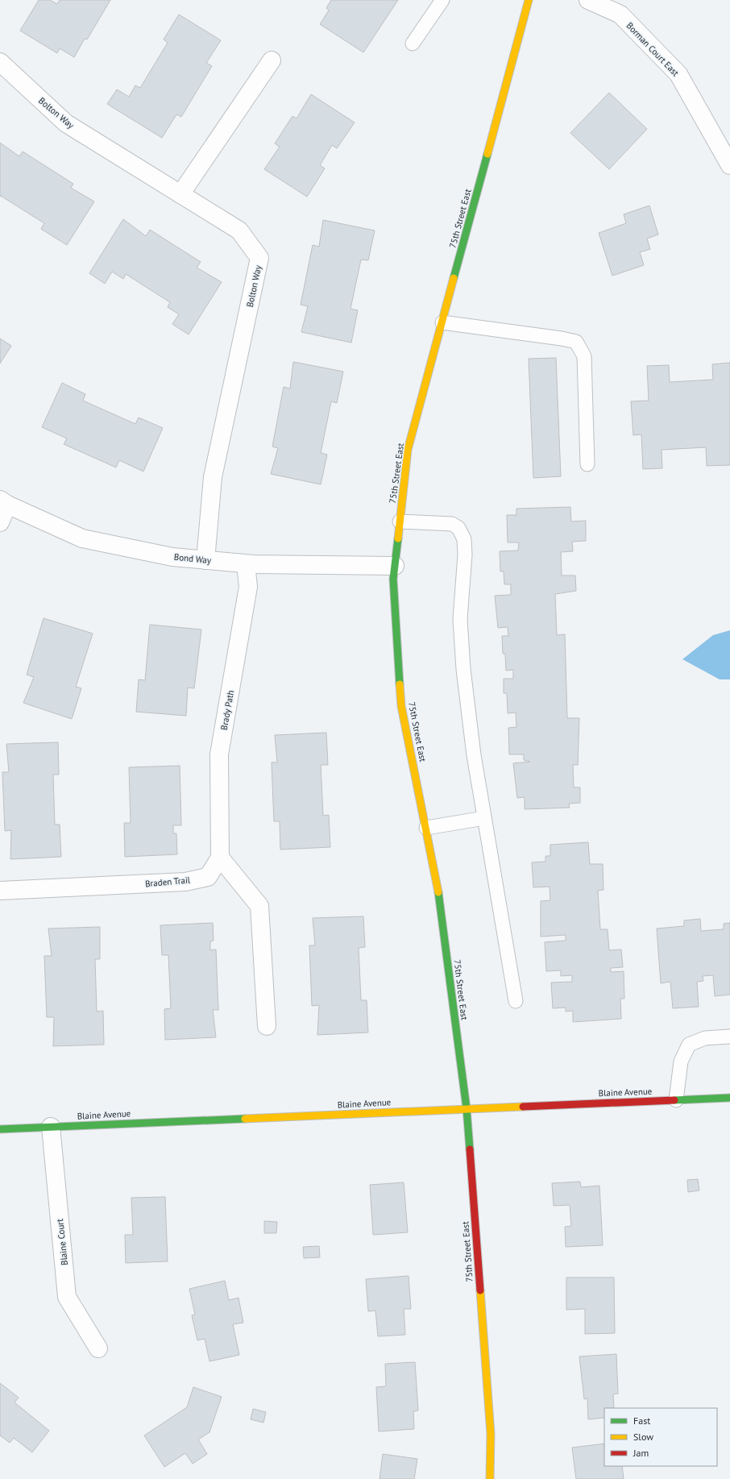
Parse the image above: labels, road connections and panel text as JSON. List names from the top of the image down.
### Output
{
  "streets": {
    "street": [
      "Borman Court East",
      "Bolton Way",
      "75th Street East",
      "Bond Way",
      "Brady Path",
      "Braden Trail",
      "Blaine Avenue",
      "Blaine Court"
    ]
  },
  "crossings": [
    ["Bolton Way", "Bond Way"],
    ["75th Street East", "Bond Way"],
    ["75th Street East", "Blaine Avenue"],
    ["Bond Way", "Brady Path"],
    ["Brady Path", "Braden Trail"],
    ["Blaine Avenue", "Blaine Court"]
  ],
  "legend": ["Fast", "Slow", "Jam"]
}
